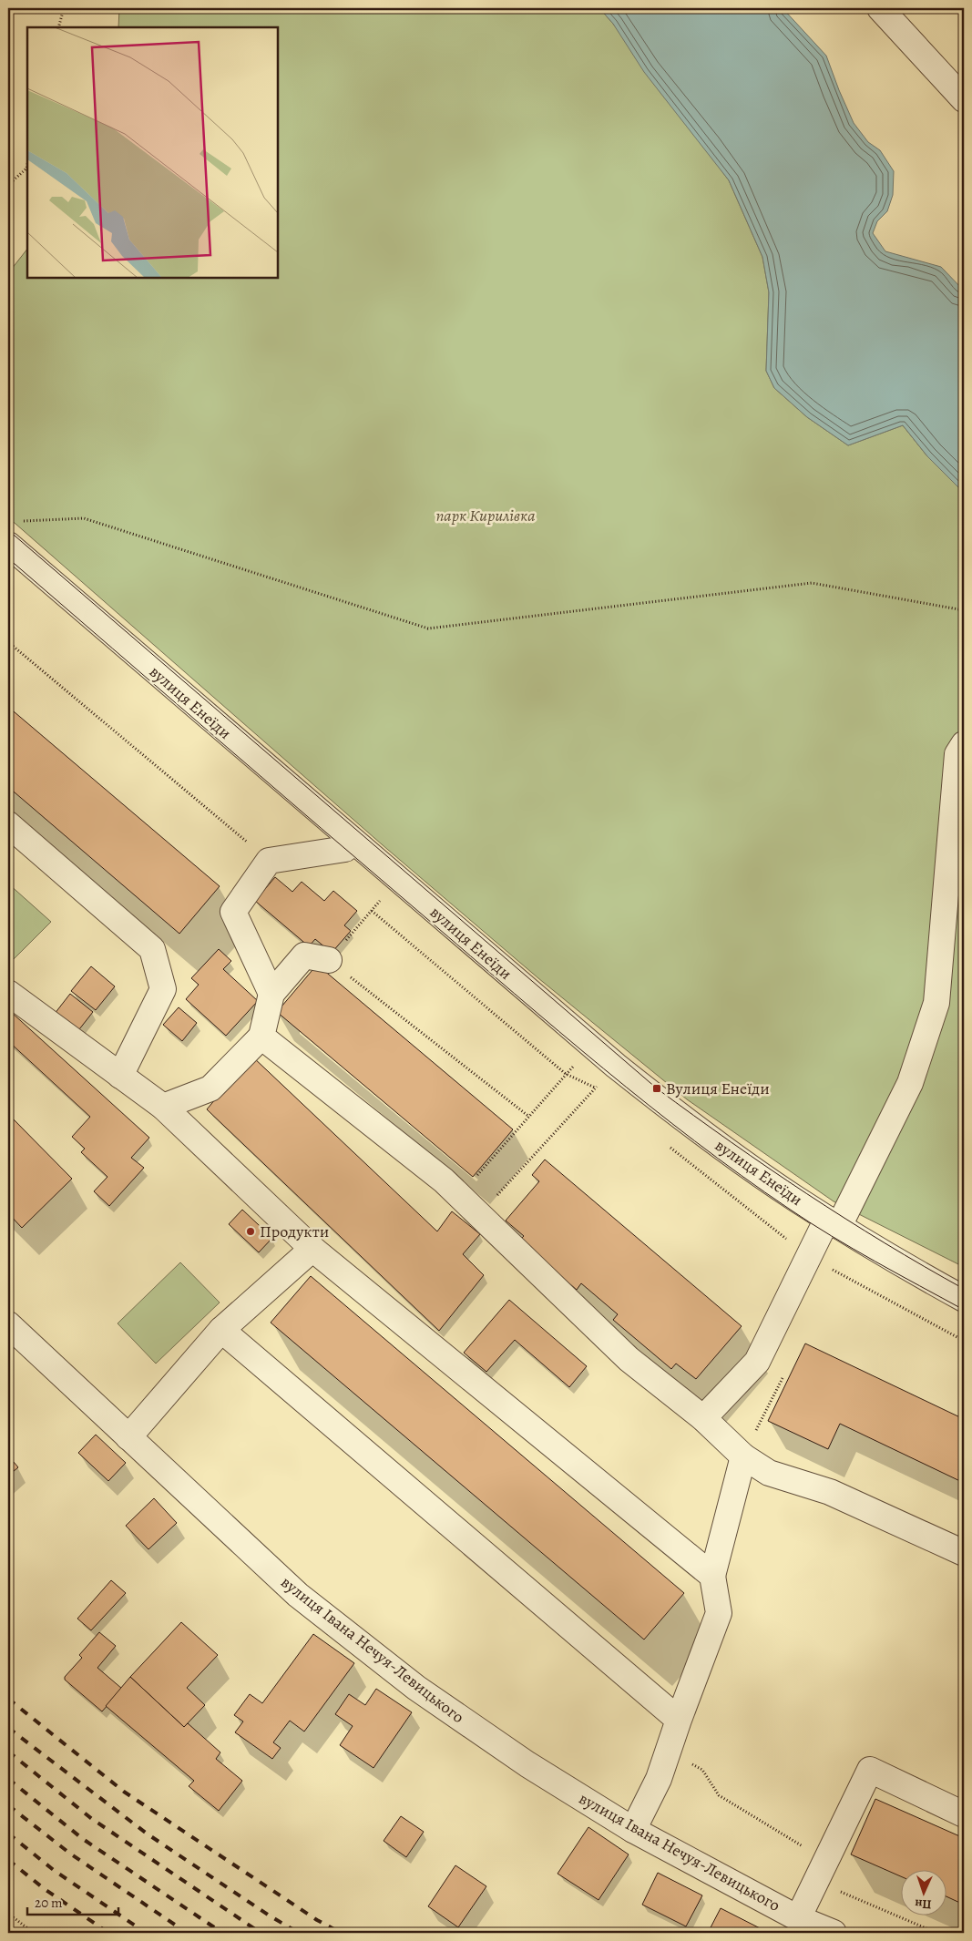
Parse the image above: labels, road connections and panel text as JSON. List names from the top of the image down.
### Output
{
  "streets": {
    "street": ["вулиця Енеїди", "вулиця Івана Нечуя-Левицького"]
  },
  "parks": ["парк Кирилівка"],
  "places": {
    "transit": ["Вулиця Енеїди"],
    "other": ["Продукти"]
  },
  "scale_bar": "20 m",
  "north": "bottom"
}
